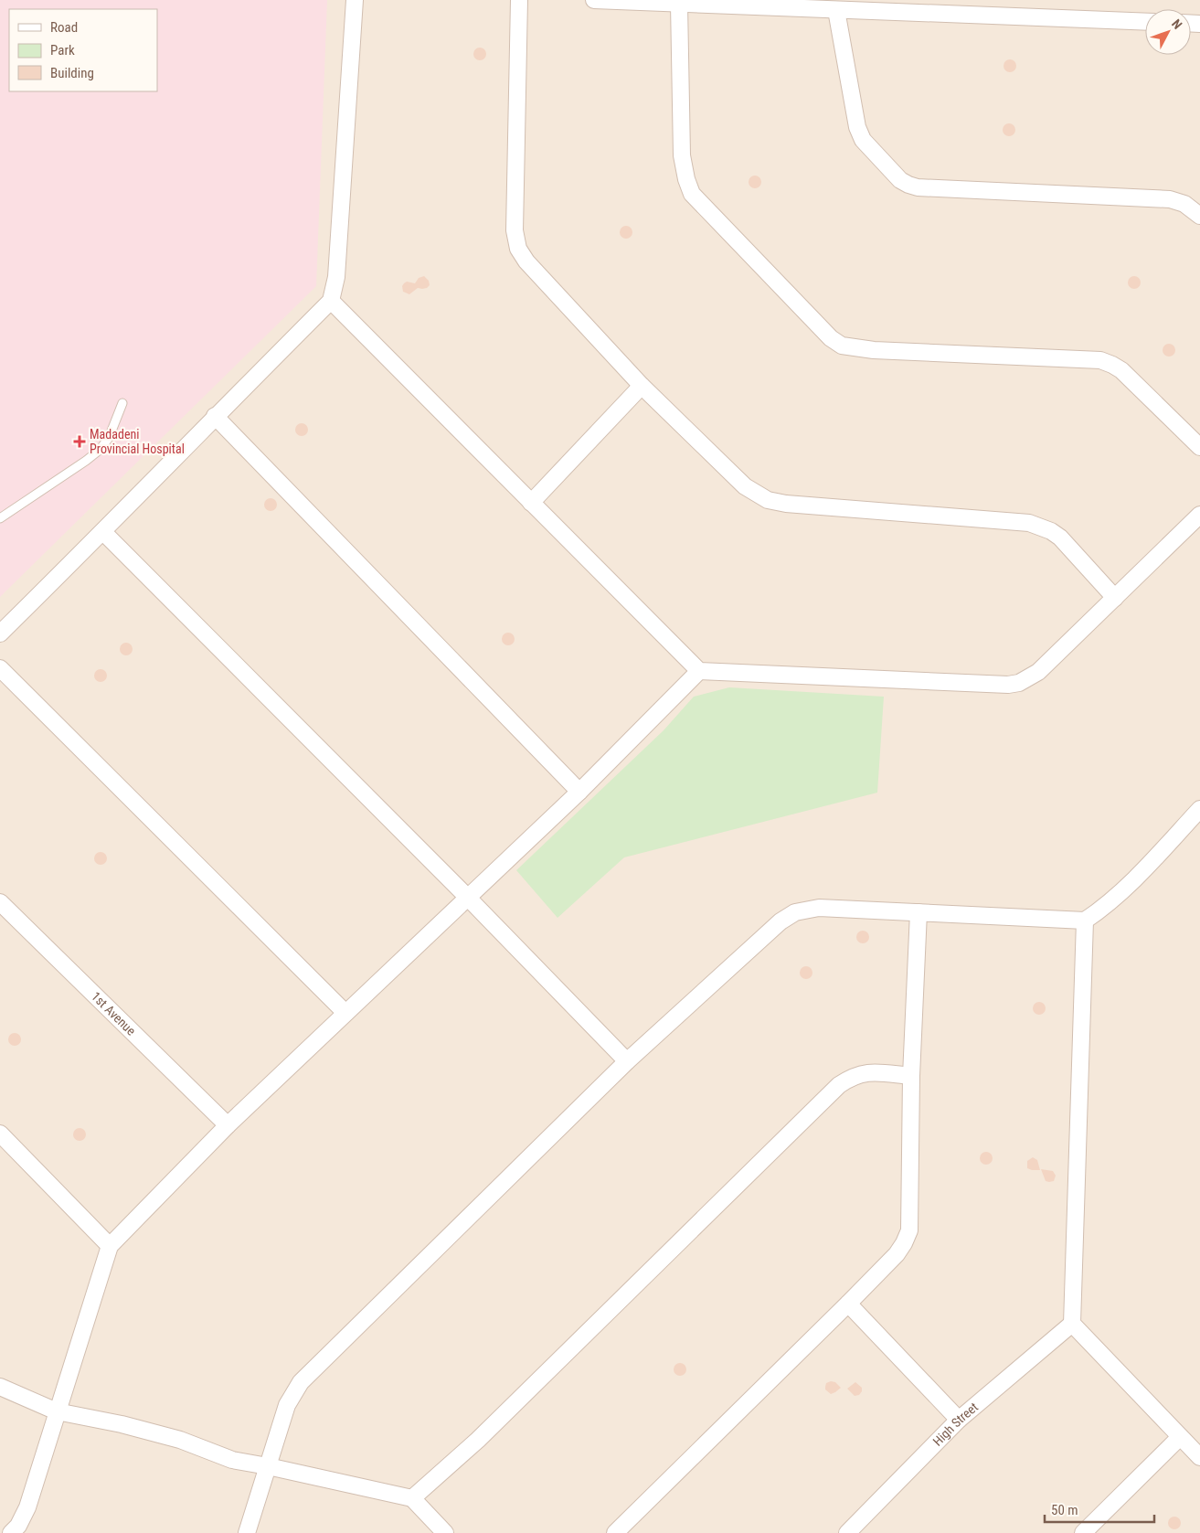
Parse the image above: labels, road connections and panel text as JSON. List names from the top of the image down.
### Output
{
  "streets": {
    "street": ["1st Avenue", "High Street"]
  },
  "places": {
    "health": ["Madadeni Provincial Hospital"]
  },
  "legend": ["Road", "Park", "Building"],
  "scale_bar": "50 m",
  "north": "top right"
}
